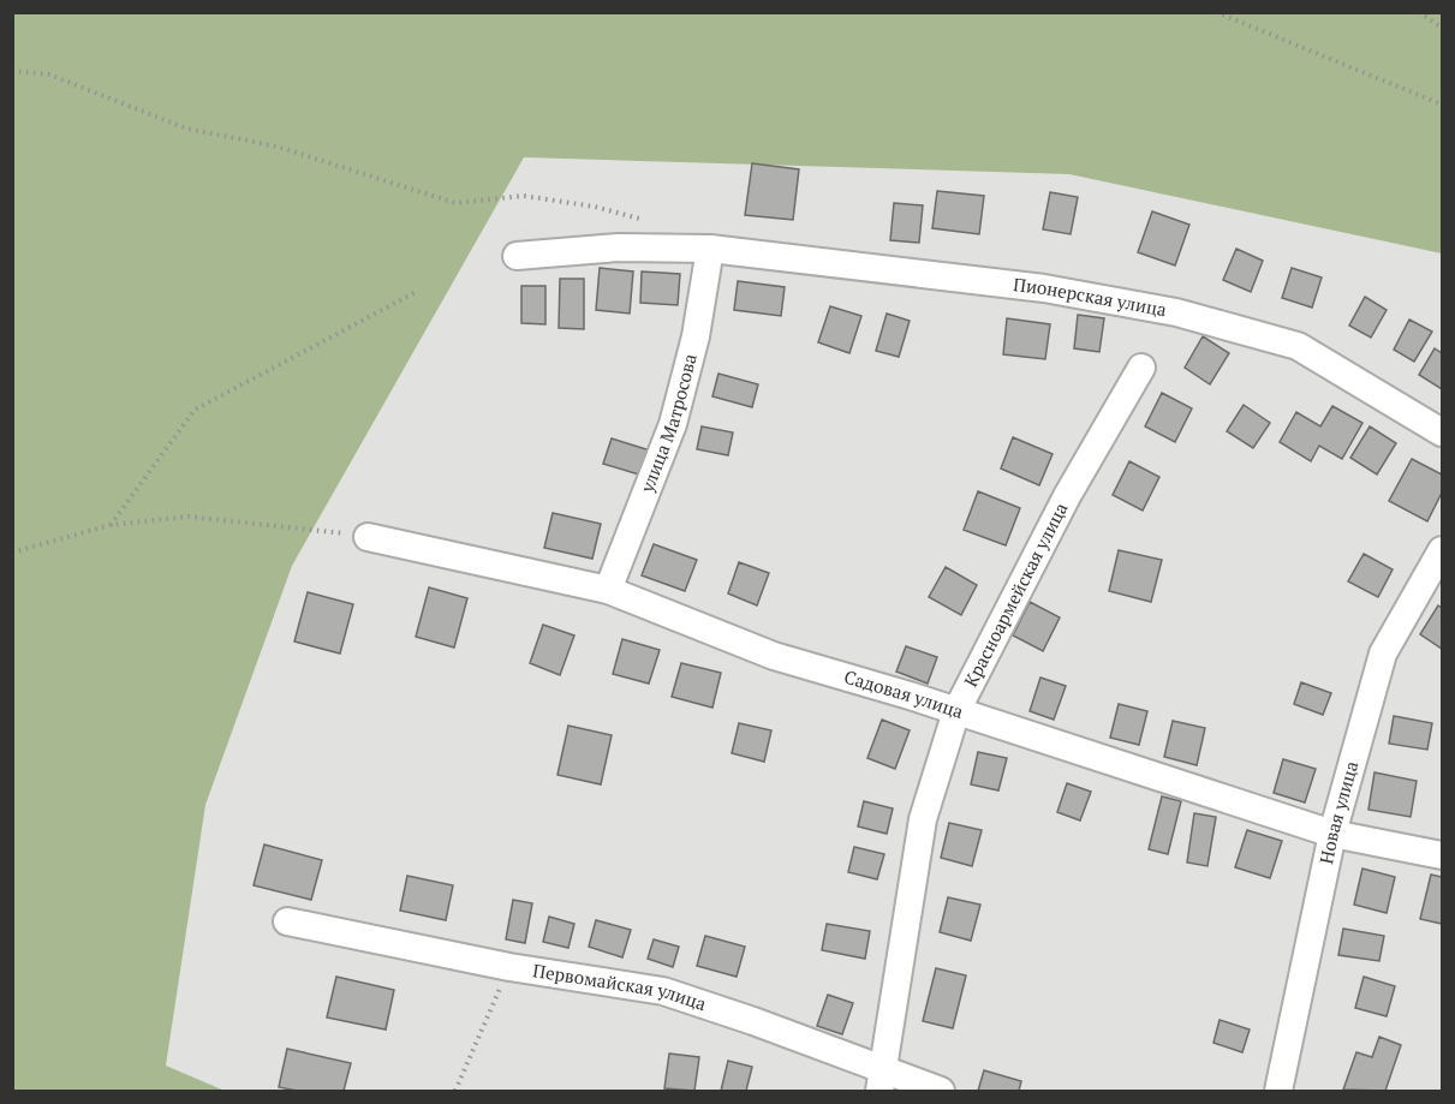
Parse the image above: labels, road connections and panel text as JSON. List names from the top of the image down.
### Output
{
  "streets": {
    "street": [
      "Пионерская улица",
      "улица Матросова",
      "Красноармейская улица",
      "Садовая улица",
      "Новая улица",
      "Первомайская улица"
    ]
  },
  "crossings": [
    ["Пионерская улица", "улица Матросова"],
    ["улица Матросова", "Садовая улица"],
    ["Красноармейская улица", "Садовая улица"],
    ["Красноармейская улица", "Первомайская улица"],
    ["Садовая улица", "Новая улица"]
  ]
}
